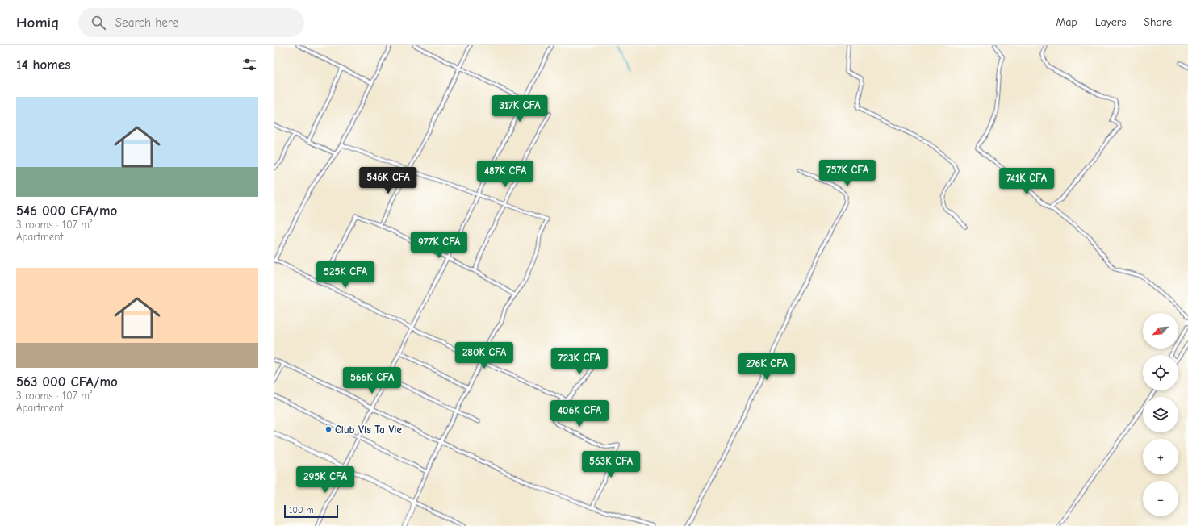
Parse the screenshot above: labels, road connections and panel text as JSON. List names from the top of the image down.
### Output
{
  "places": ["Club Vis Ta Vie"],
  "scale_bar": "100 m",
  "north": "bottom left",
  "page": {
    "header": "Homiq",
    "search": "Search here",
    "nav": ["Map", "Layers", "Share"],
    "heading": "14 homes",
    "list": [
      {
        "name": "546 000 CFA/mo",
        "note": "3 rooms · 107 m² · Apartment"
      },
      {
        "name": "563 000 CFA/mo",
        "note": "3 rooms · 107 m² · Apartment"
      }
    ],
    "price": [
      "317K CFA",
      "757K CFA",
      "487K CFA",
      "546K CFA",
      "741K CFA",
      "977K CFA",
      "525K CFA",
      "280K CFA",
      "723K CFA",
      "276K CFA",
      "566K CFA",
      "406K CFA",
      "563K CFA",
      "295K CFA"
    ],
    "map_buttons": ["+", "−"],
    "scale": "100 m"
  }
}
